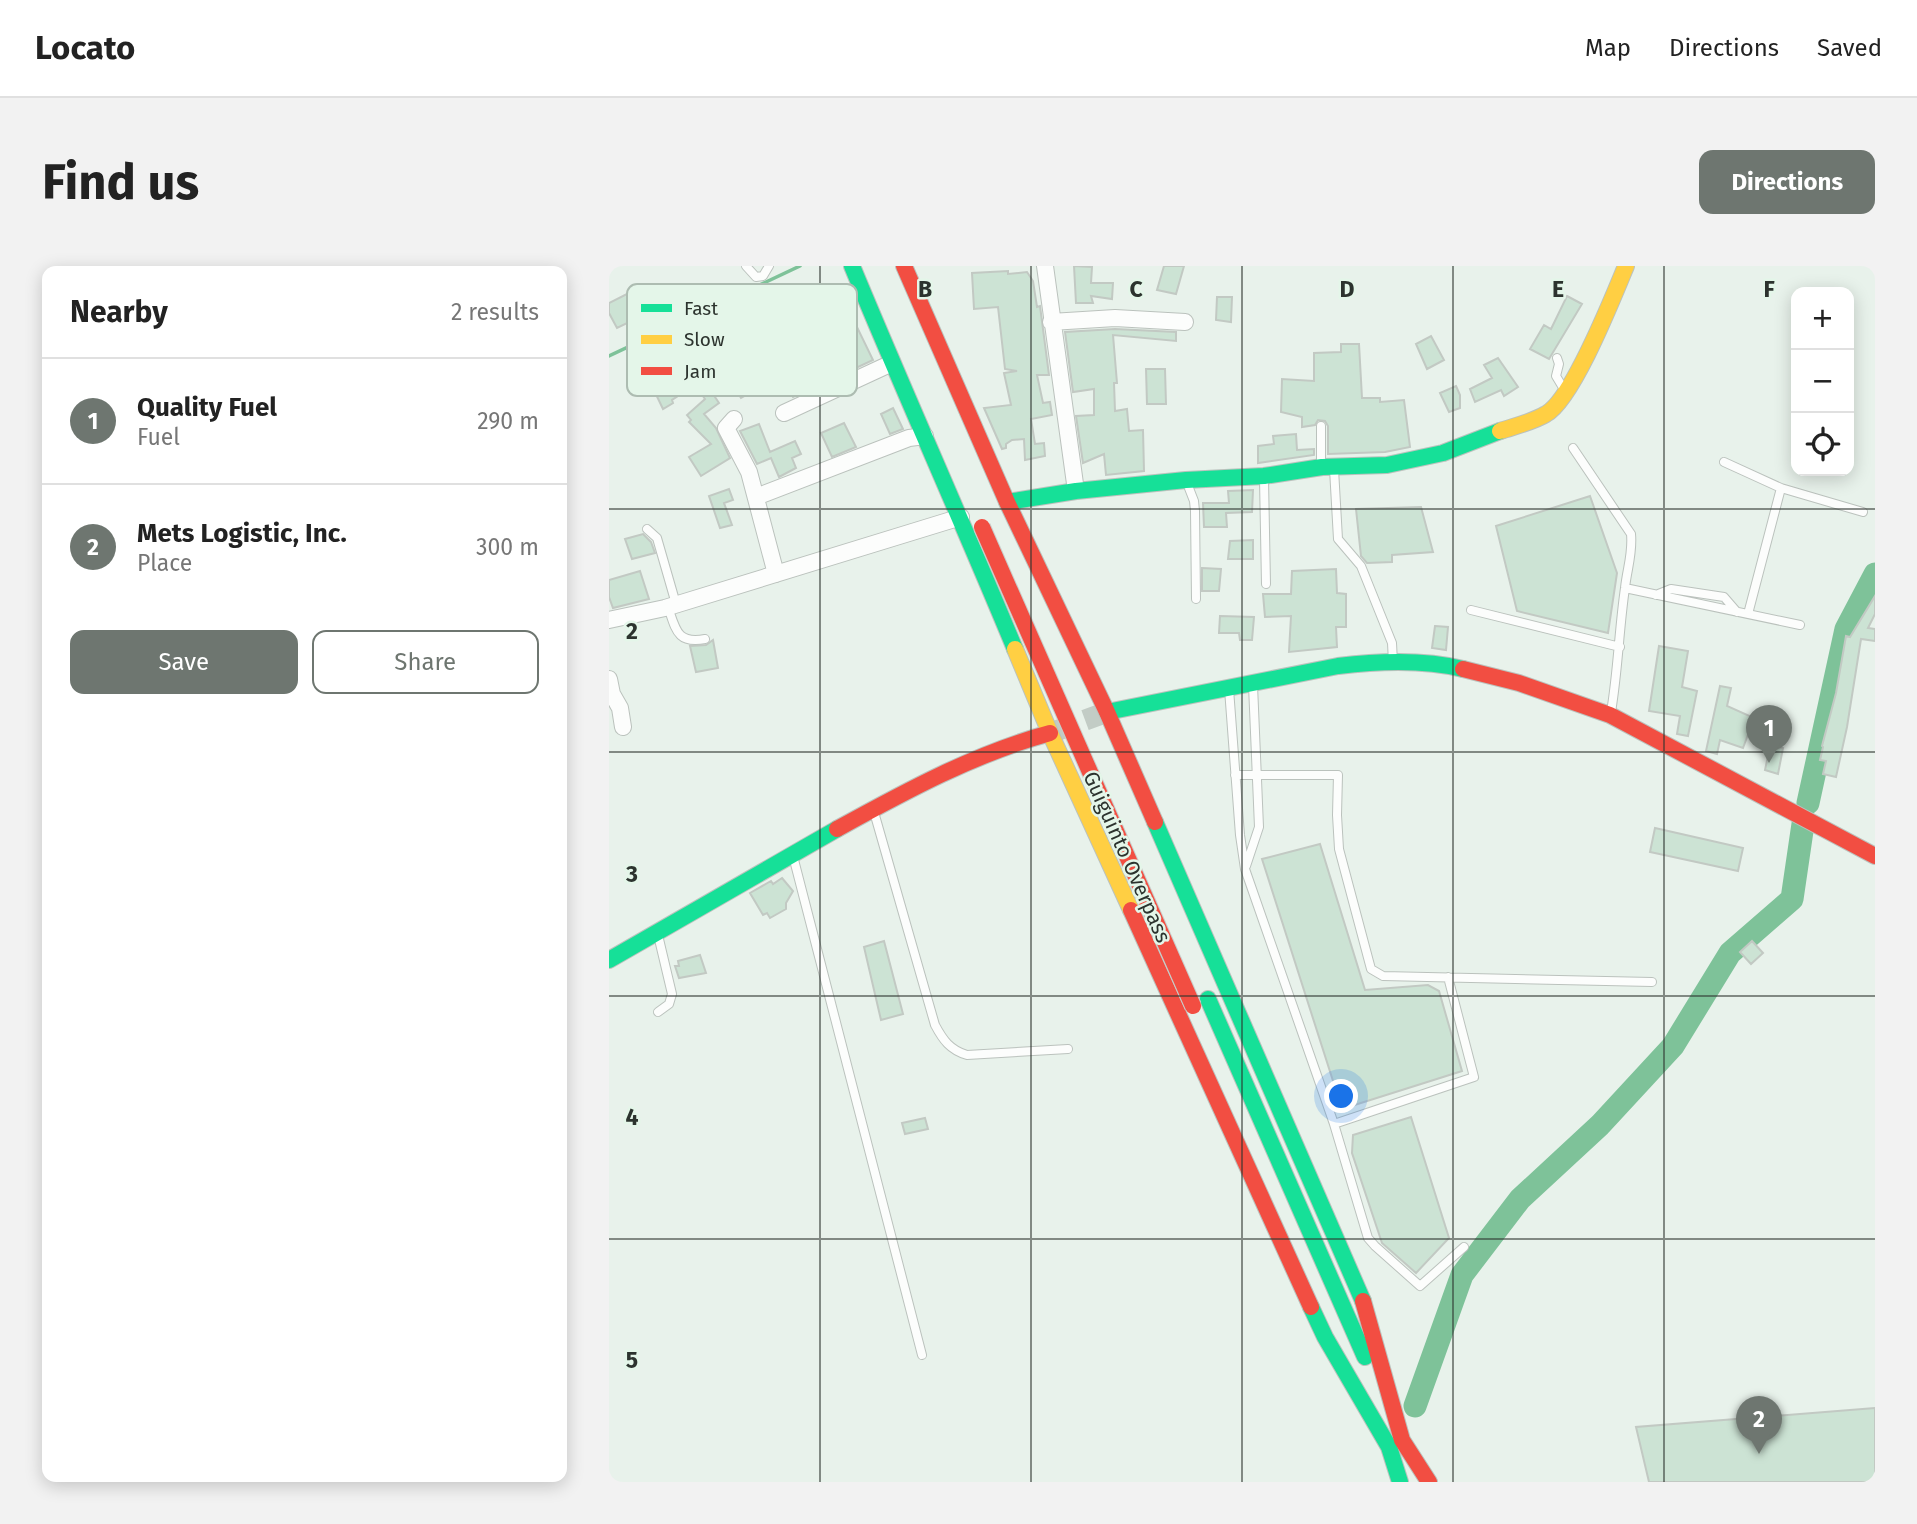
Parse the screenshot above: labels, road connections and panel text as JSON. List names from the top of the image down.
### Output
{
  "streets": {
    "main road": ["Guiguinto Overpass"]
  },
  "legend": ["Fast", "Slow", "Jam"],
  "page": {
    "header": "Locato",
    "nav": ["Map", "Directions", "Saved"],
    "buttons": [
      "Directions",
      ["Save", "Share"]
    ],
    "title": "Find us",
    "heading": ["Nearby", "2 results"],
    "map_buttons": ["+", "−"],
    "list": [
      {
        "mark": "1",
        "name": "Quality Fuel",
        "note": "Fuel",
        "value": "290 m"
      },
      {
        "mark": "2",
        "name": "Mets Logistic, Inc.",
        "note": "Place",
        "value": "300 m"
      }
    ],
    "pins": ["1", "2"]
  },
  "grid": {
    "columns": [
      "B",
      "C",
      "D",
      "E",
      "F"
    ],
    "rows": [
      "2",
      "3",
      "4",
      "5"
    ]
  }
}
